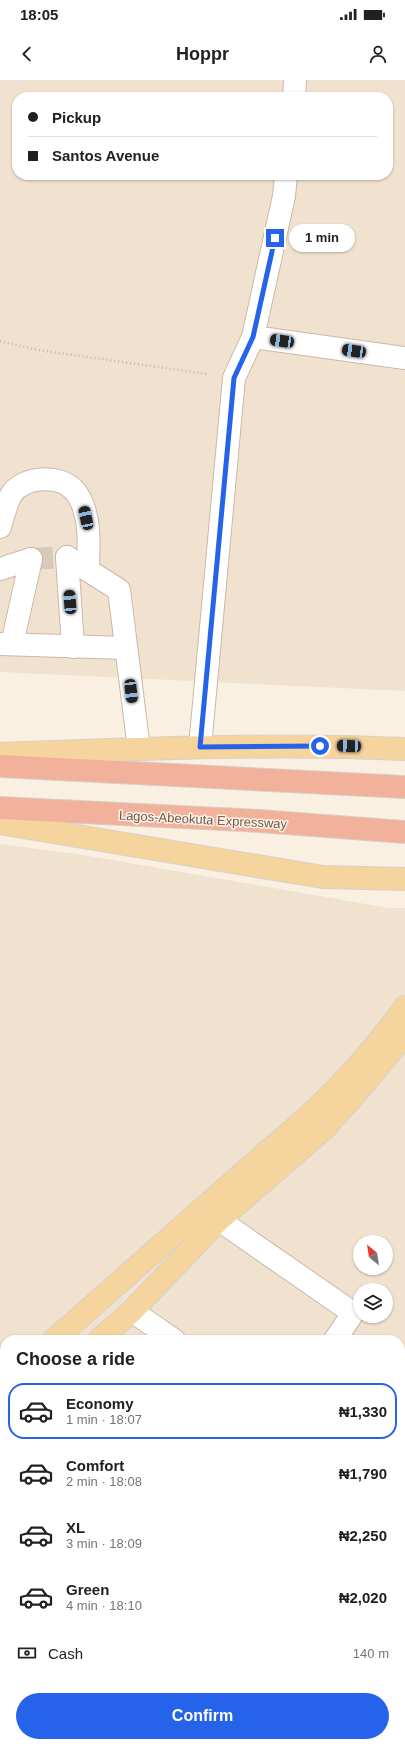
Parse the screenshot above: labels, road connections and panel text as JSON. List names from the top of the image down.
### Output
{
  "streets": {
    "highway": ["Lagos-Abeokuta Expressway"]
  },
  "north": "top left",
  "page": {
    "status": "18:05",
    "header": "Hoppr",
    "banner": ["Pickup", "Santos Avenue"],
    "bubble": "1 min",
    "heading": "Choose a ride",
    "list": [
      {
        "name": "Economy",
        "note": "1 min · 18:07",
        "value": "₦1,330"
      },
      {
        "name": "Comfort",
        "note": "2 min · 18:08",
        "value": "₦1,790"
      },
      {
        "name": "XL",
        "note": "3 min · 18:09",
        "value": "₦2,250"
      },
      {
        "name": "Green",
        "note": "4 min · 18:10",
        "value": "₦2,020"
      }
    ],
    "pay": ["Cash", "140 m"],
    "buttons": "Confirm"
  }
}
